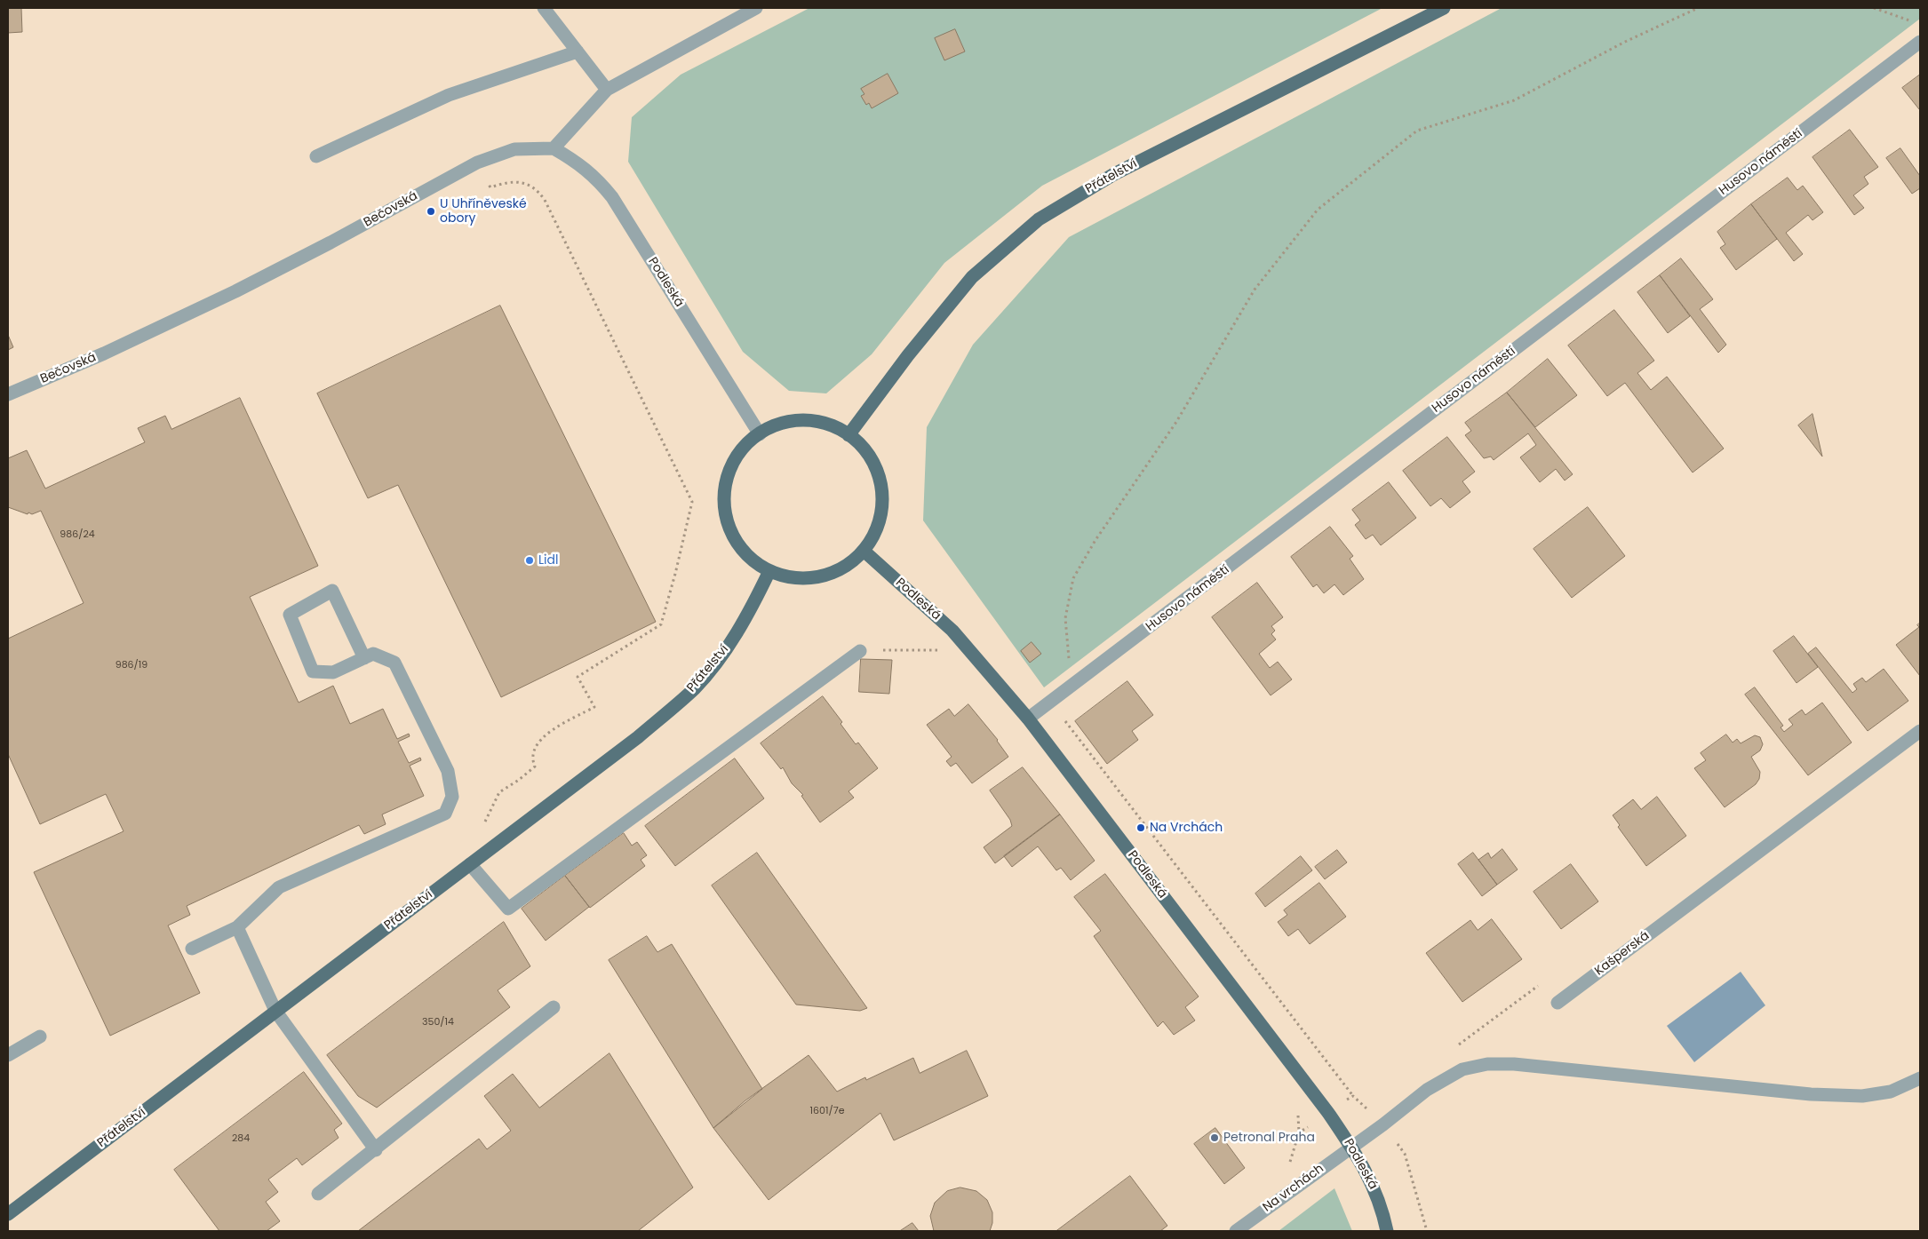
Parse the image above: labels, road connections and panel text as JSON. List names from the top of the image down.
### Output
{
  "streets": {
    "main road": ["Přátelství", "Podleská"],
    "street": [
      "Husovo náměstí",
      "Bečovská",
      "Kašperská",
      "Na vrchách"
    ]
  },
  "crossings": [
    ["Husovo náměstí", "Podleská"],
    ["Přátelství", "Podleská"],
    ["Bečovská", "Podleská"],
    ["Podleská", "Na vrchách"]
  ],
  "places": [
    "U Uhříněveské obory",
    "Lidl",
    "Na Vrchách",
    "Petronal Praha"
  ],
  "house_numbers": [
    "986/24",
    "986/19",
    "350/14",
    "1601/7e",
    "284"
  ]
}
